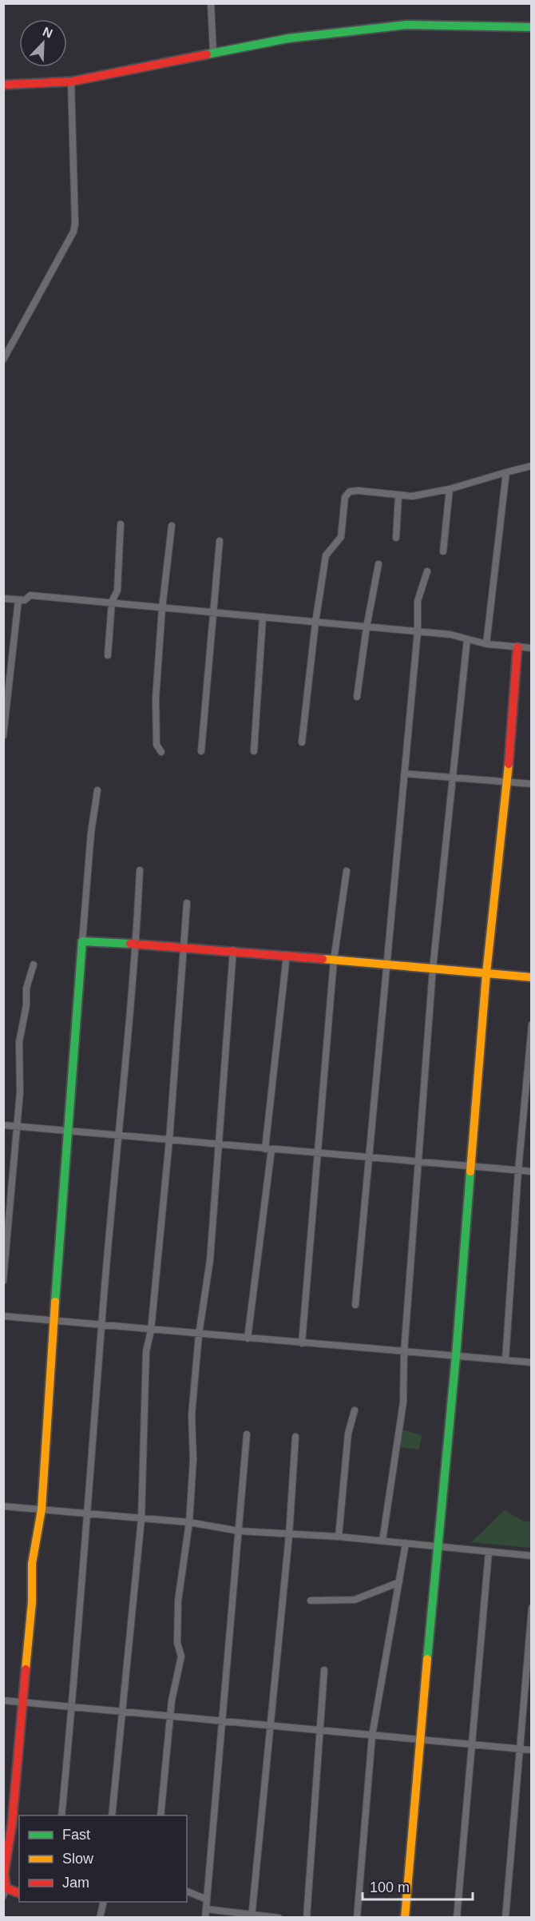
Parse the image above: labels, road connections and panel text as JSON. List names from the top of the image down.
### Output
{
  "legend": ["Fast", "Slow", "Jam"],
  "scale_bar": "100 m",
  "north": "top right"
}
